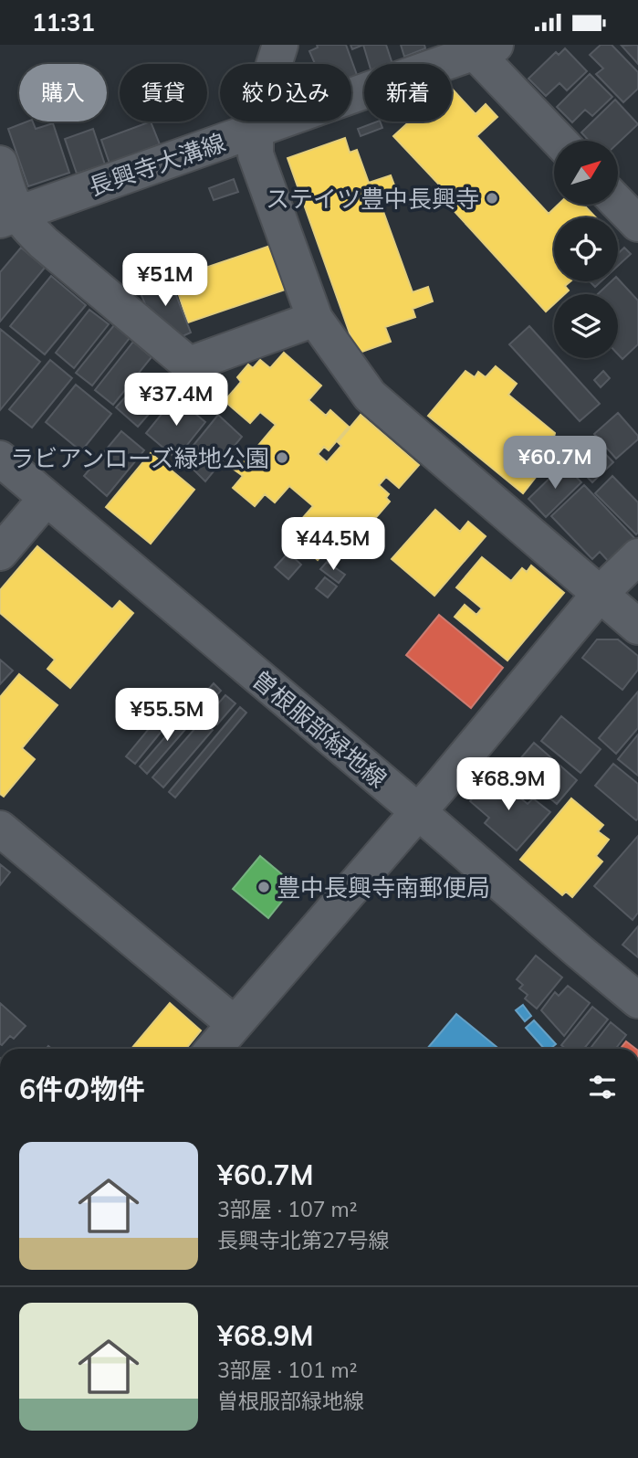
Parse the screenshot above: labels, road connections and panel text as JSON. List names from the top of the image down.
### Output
{
  "streets": {
    "street": ["長興寺大溝線", "曽根服部緑地線"]
  },
  "places": ["ステイツ豊中長興寺", "ラビアンローズ緑地公園", "豊中長興寺南郵便局"],
  "north": "top right",
  "page": {
    "status": "11:31",
    "chip": [
      "購入",
      "賃貸",
      "絞り込み",
      "新着"
    ],
    "price": [
      "¥51M",
      "¥37.4M",
      "¥60.7M",
      "¥44.5M",
      "¥55.5M",
      "¥68.9M"
    ],
    "heading": "6件の物件",
    "list": [
      {
        "name": "¥60.7M",
        "note": "3部屋 · 107 m² · 長興寺北第27号線"
      },
      {
        "name": "¥68.9M",
        "note": "3部屋 · 101 m² · 曽根服部緑地線"
      }
    ]
  }
}
